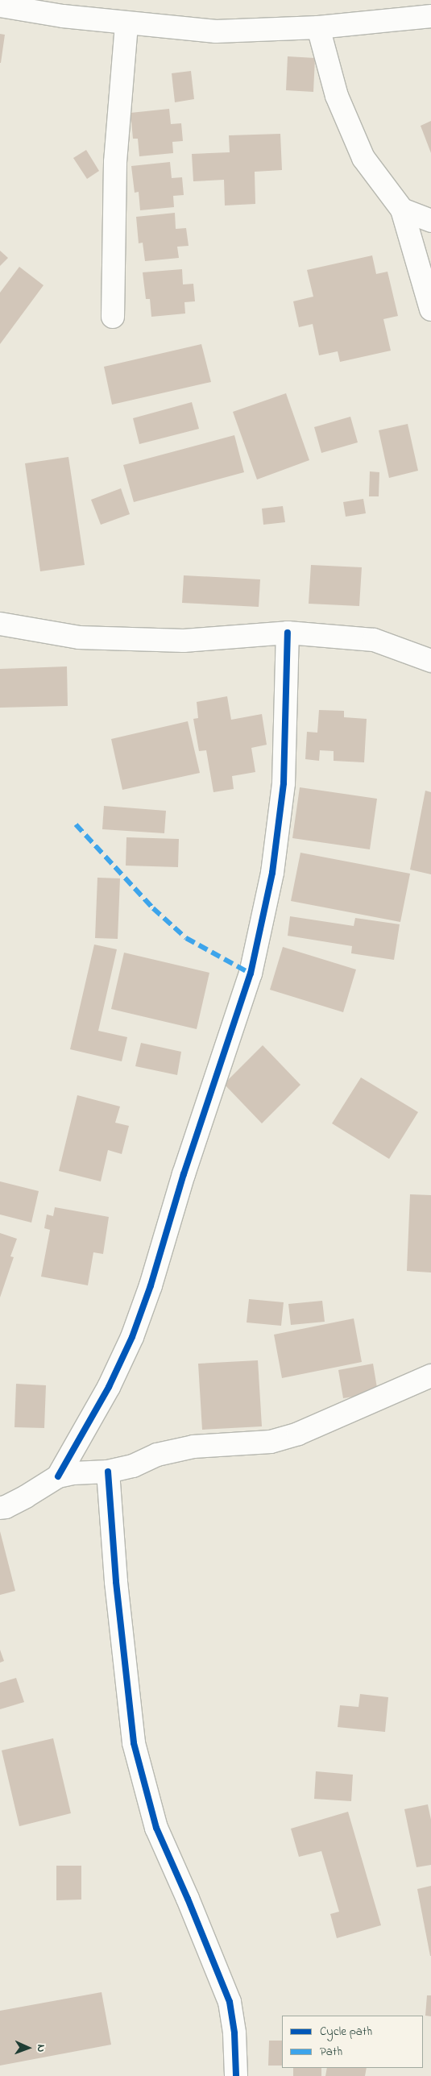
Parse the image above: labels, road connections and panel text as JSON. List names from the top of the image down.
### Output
{
  "legend": ["Cycle path", "Path"],
  "north": "right"
}
